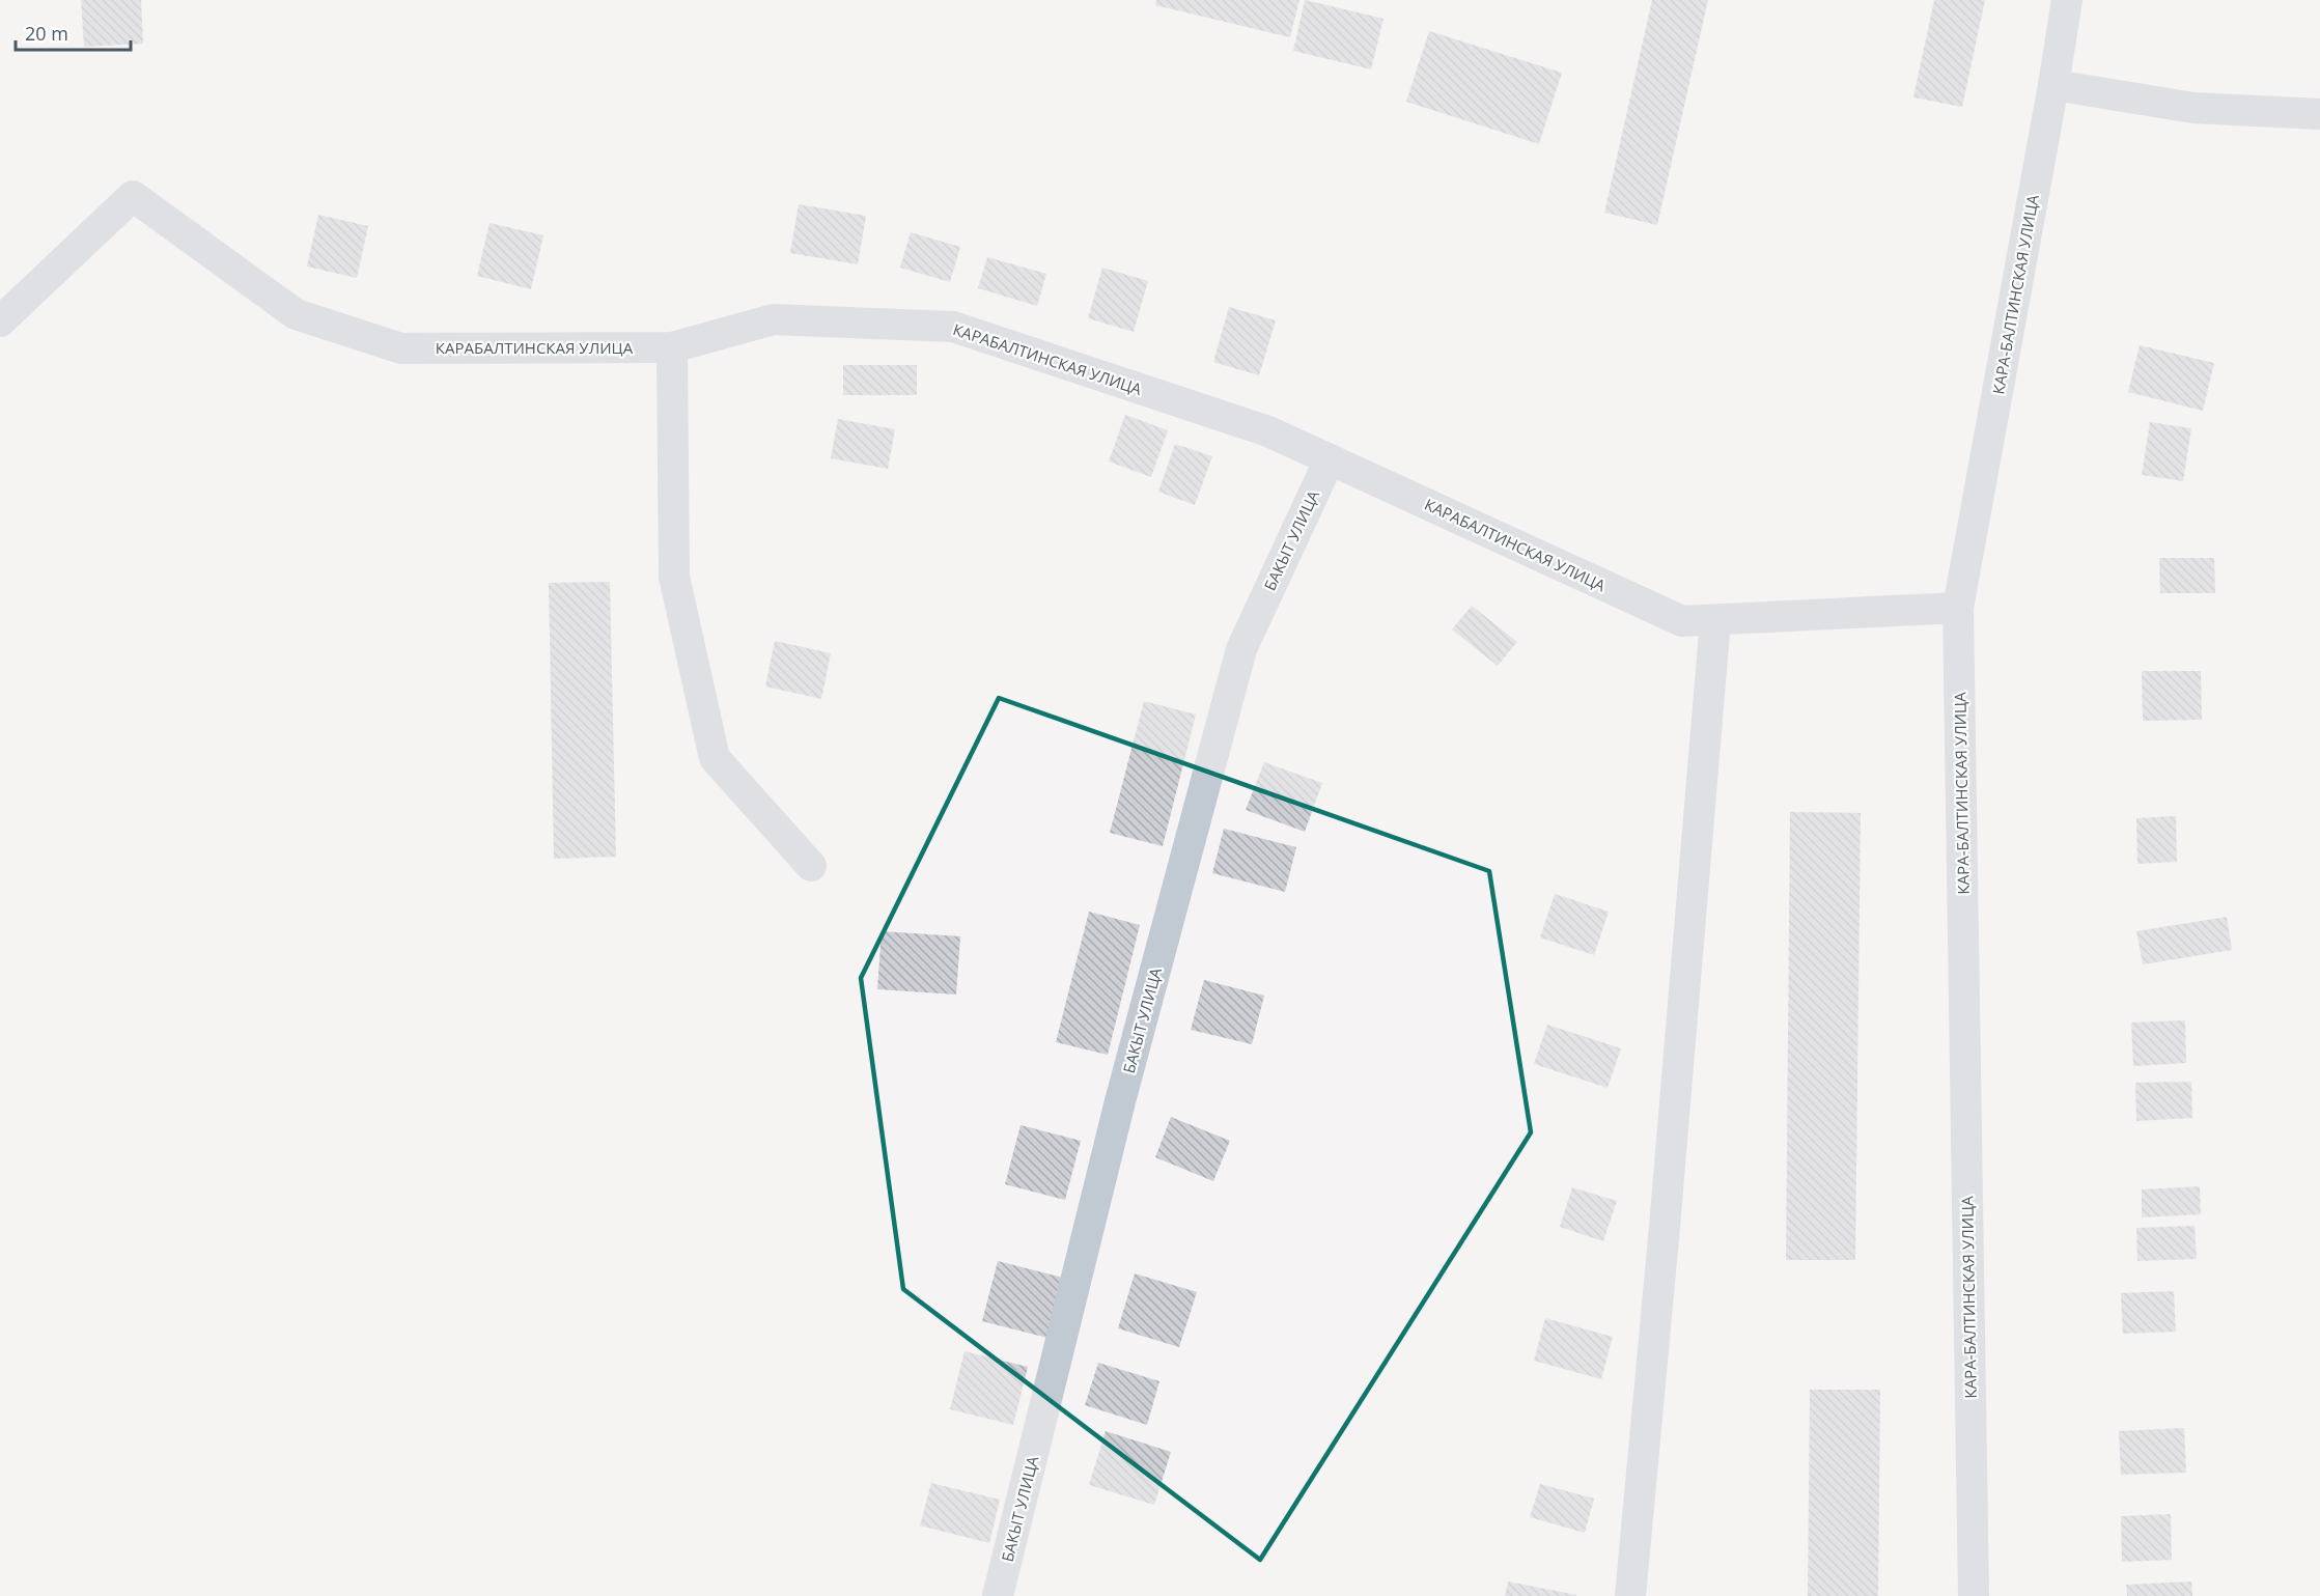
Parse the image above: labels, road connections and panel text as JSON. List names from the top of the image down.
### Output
{
  "streets": {
    "street": ["КАРА-БАЛТИНСКАЯ УЛИЦА", "КАРАБАЛТИНСКАЯ УЛИЦА", "БАКЫТ УЛИЦА"]
  },
  "crossings": [
    ["КАРА-БАЛТИНСКАЯ УЛИЦА", "КАРАБАЛТИНСКАЯ УЛИЦА"],
    ["КАРАБАЛТИНСКАЯ УЛИЦА", "БАКЫТ УЛИЦА"]
  ],
  "scale_bar": "20 m"
}
